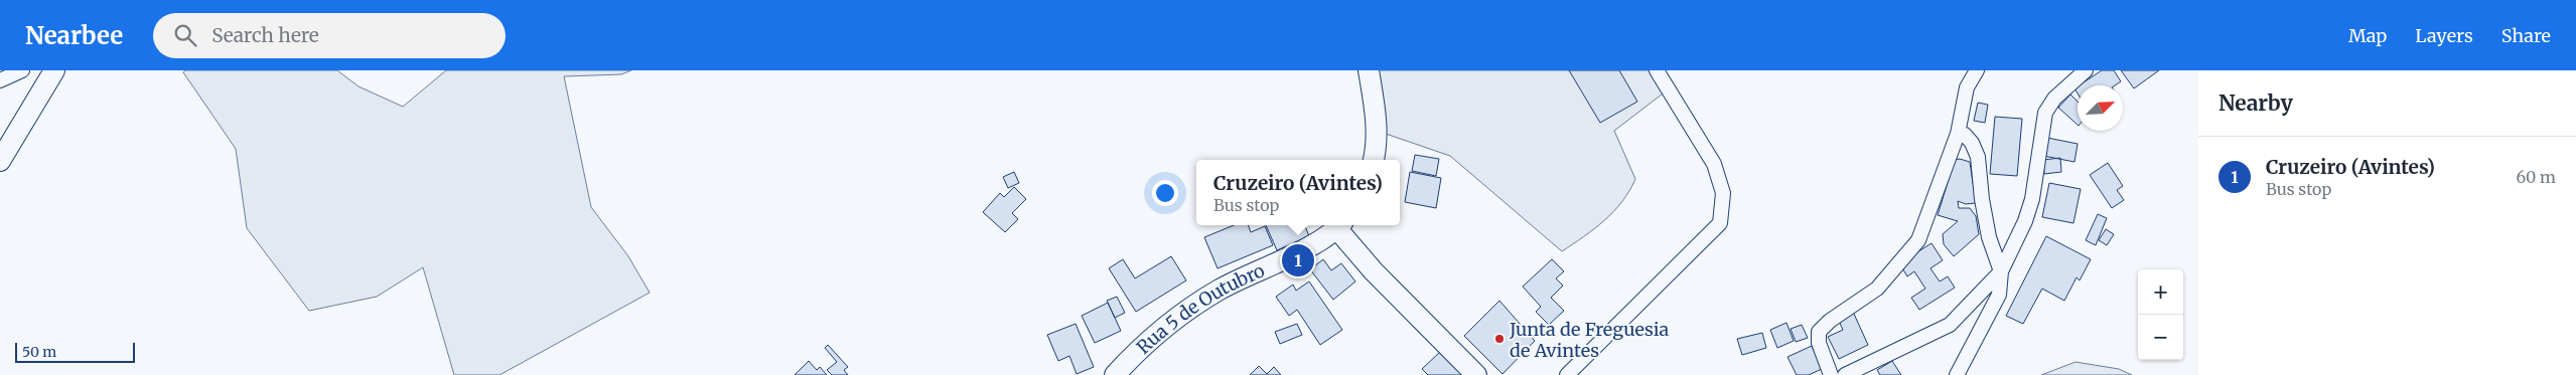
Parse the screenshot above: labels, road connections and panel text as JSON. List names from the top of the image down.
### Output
{
  "streets": {
    "street": ["Rua 5 de Outubro"]
  },
  "places": ["Junta de Freguesia de Avintes"],
  "scale_bar": "50 m",
  "north": "top right",
  "page": {
    "header": "Nearbee",
    "search": "Search here",
    "nav": ["Map", "Layers", "Share"],
    "heading": "Nearby",
    "list": [
      {
        "mark": "1",
        "name": "Cruzeiro (Avintes)",
        "note": "Bus stop",
        "value": "60 m"
      }
    ],
    "popup": ["Cruzeiro (Avintes)", "Bus stop"],
    "pins": "1",
    "map_buttons": ["+", "−"],
    "scale": "50 m"
  }
}
